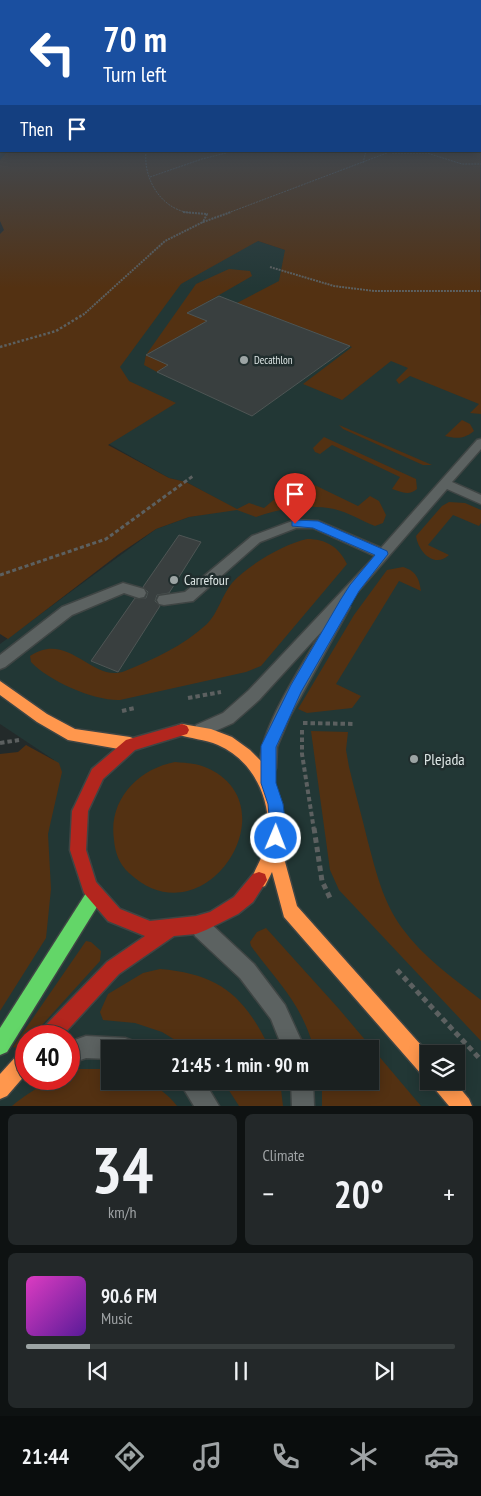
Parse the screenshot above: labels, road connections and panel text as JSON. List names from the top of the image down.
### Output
{
  "places": ["Decathlon", "Carrefour", "Plejada"],
  "page": {
    "turn": ["70 m", "Turn left"],
    "then": "Then",
    "limit": "40",
    "trip": "21:45 · 1 min · 90 m",
    "tile": [
      ["34", "km/h"],
      "Climate"
    ],
    "heat": ["−", "20°", "+"],
    "song": ["90.6 FM", "Music"],
    "tabs": "21:44"
  }
}
